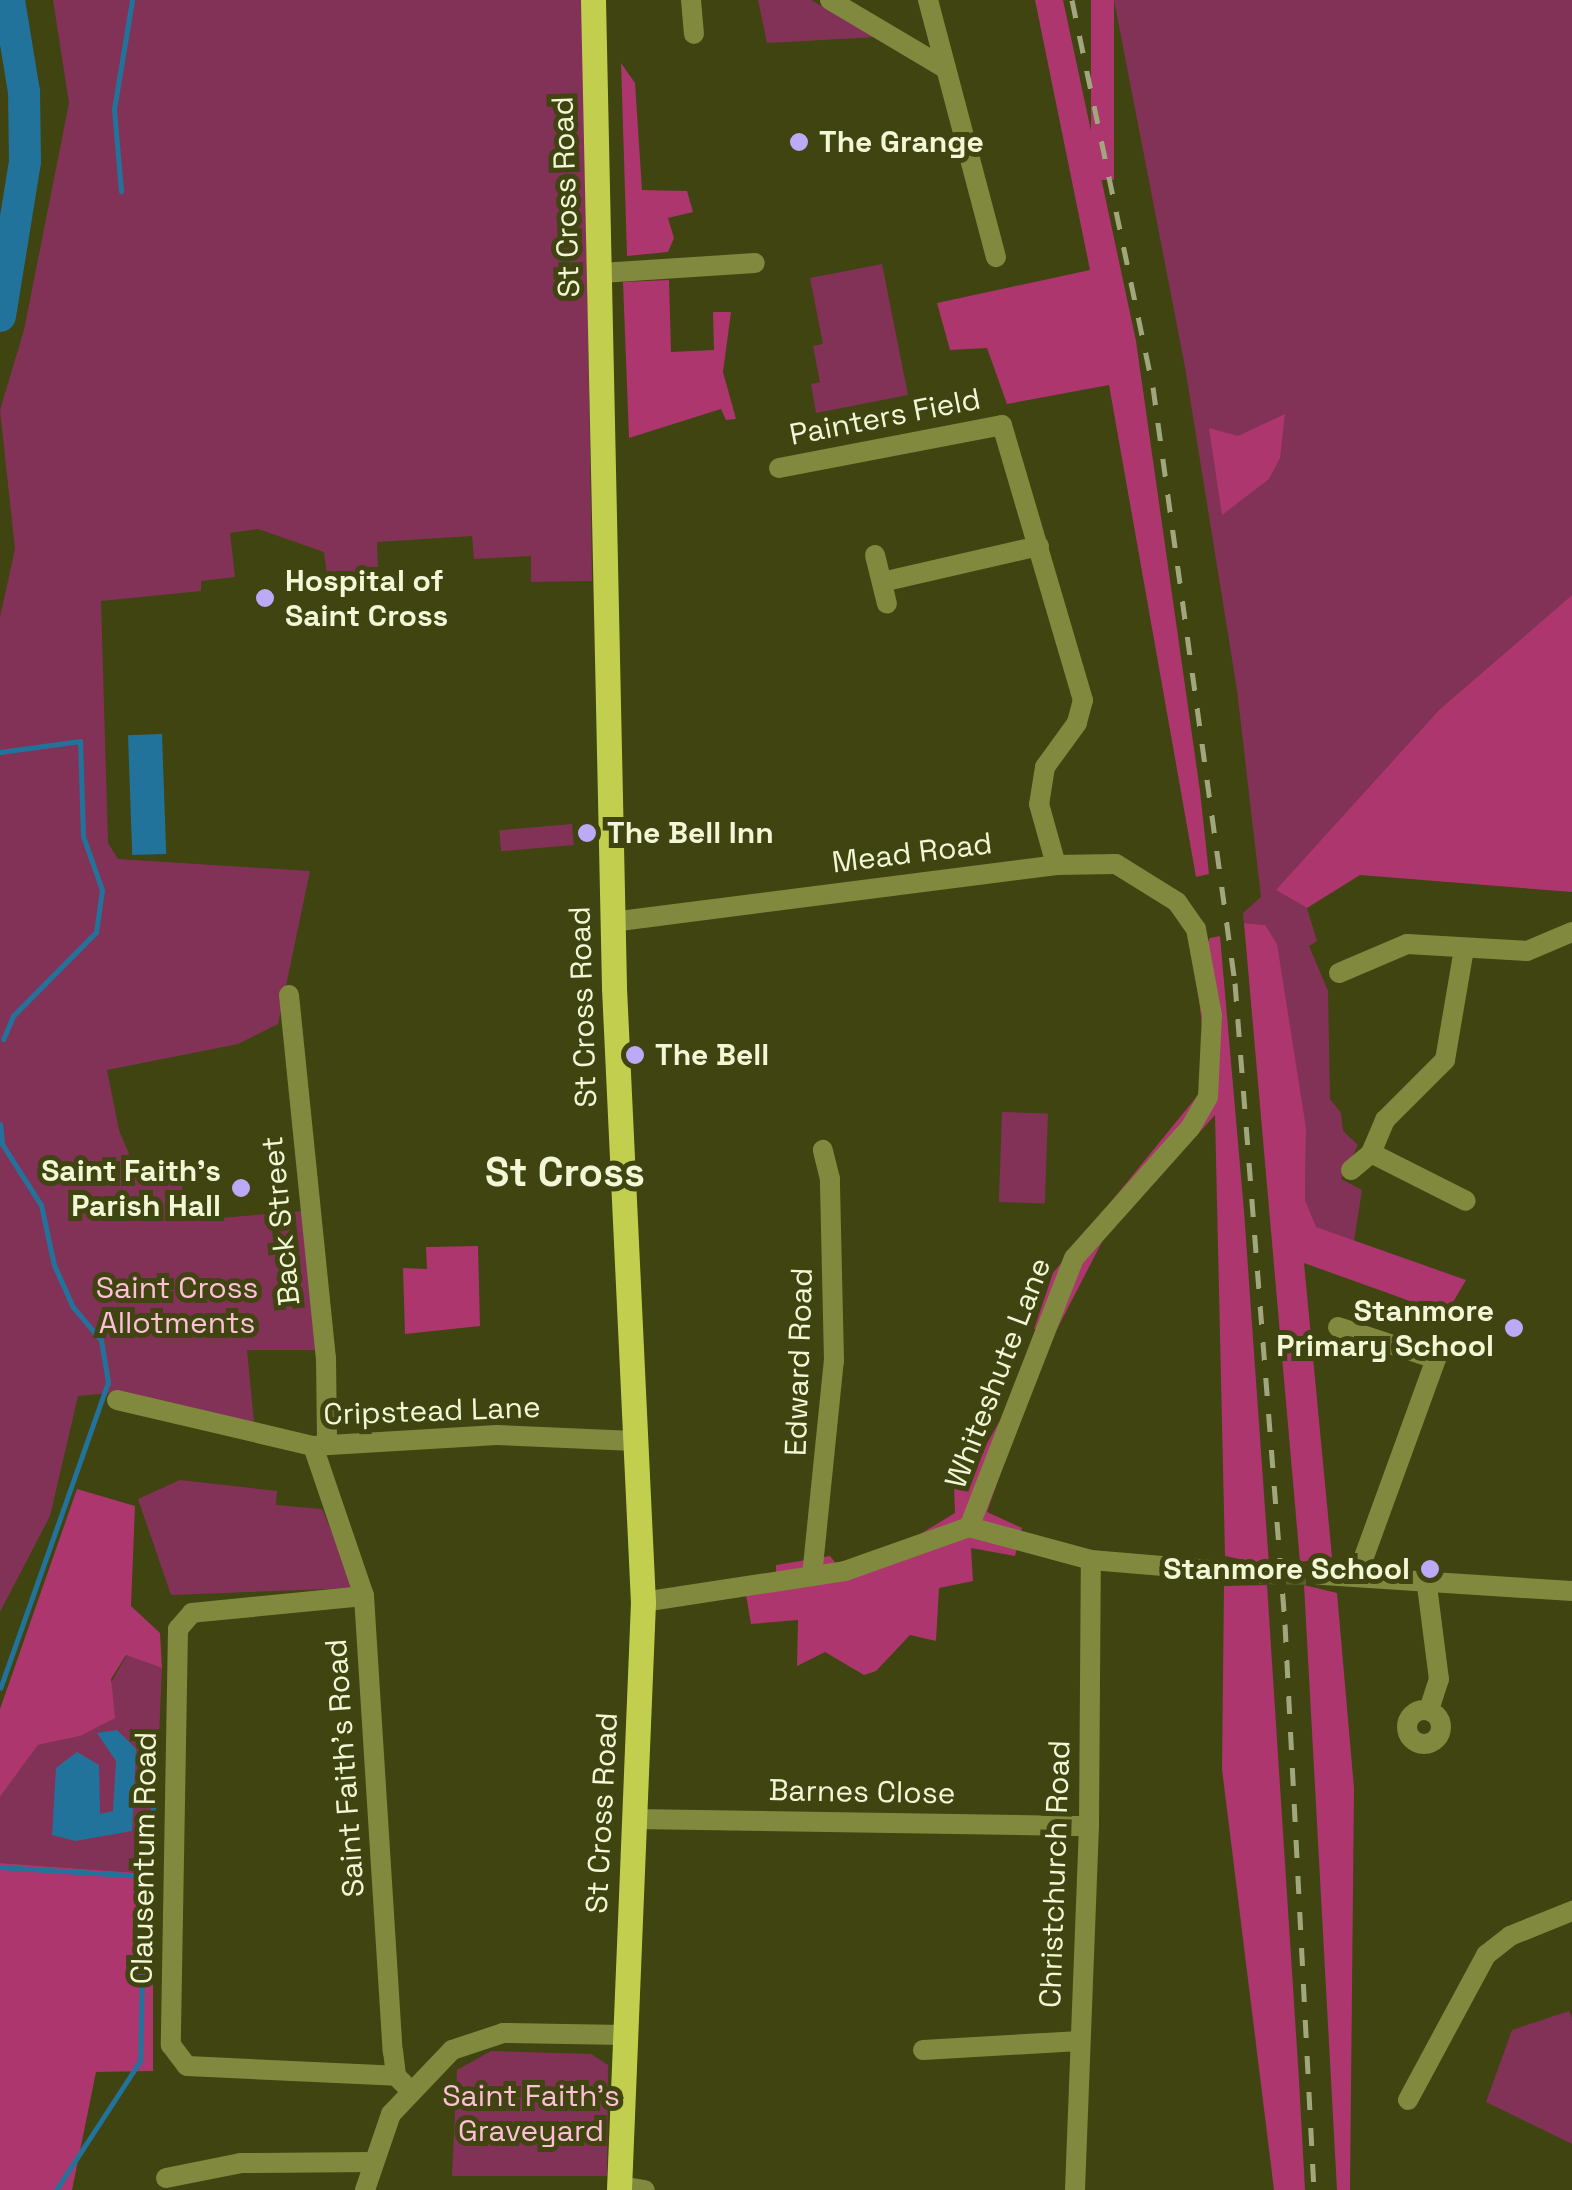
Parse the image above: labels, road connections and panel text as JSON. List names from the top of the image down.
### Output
{
  "streets": {
    "main road": ["St Cross Road"],
    "street": [
      "Painters Field",
      "Mead Road",
      "Back Street",
      "Edward Road",
      "Whiteshute Lane",
      "Cripstead Lane",
      "Saint Faith's Road",
      "Barnes Close",
      "Clausentum Road",
      "Christchurch Road"
    ]
  },
  "crossings": [
    ["St Cross Road", "Mead Road"],
    ["St Cross Road", "Cripstead Lane"],
    ["St Cross Road", "Barnes Close"],
    ["Mead Road", "Whiteshute Lane"],
    ["Back Street", "Cripstead Lane"],
    ["Back Street", "Saint Faith's Road"],
    ["Cripstead Lane", "Saint Faith's Road"],
    ["Saint Faith's Road", "Clausentum Road"],
    ["Barnes Close", "Christchurch Road"]
  ],
  "districts": ["St Cross"],
  "parks": ["Saint Cross Allotments", "Saint Faith's Graveyard"],
  "places": [
    "The Grange",
    "Hospital of Saint Cross",
    "The Bell Inn",
    "The Bell",
    "Saint Faith's Parish Hall",
    "Stanmore Primary School",
    "Stanmore School"
  ]
}
